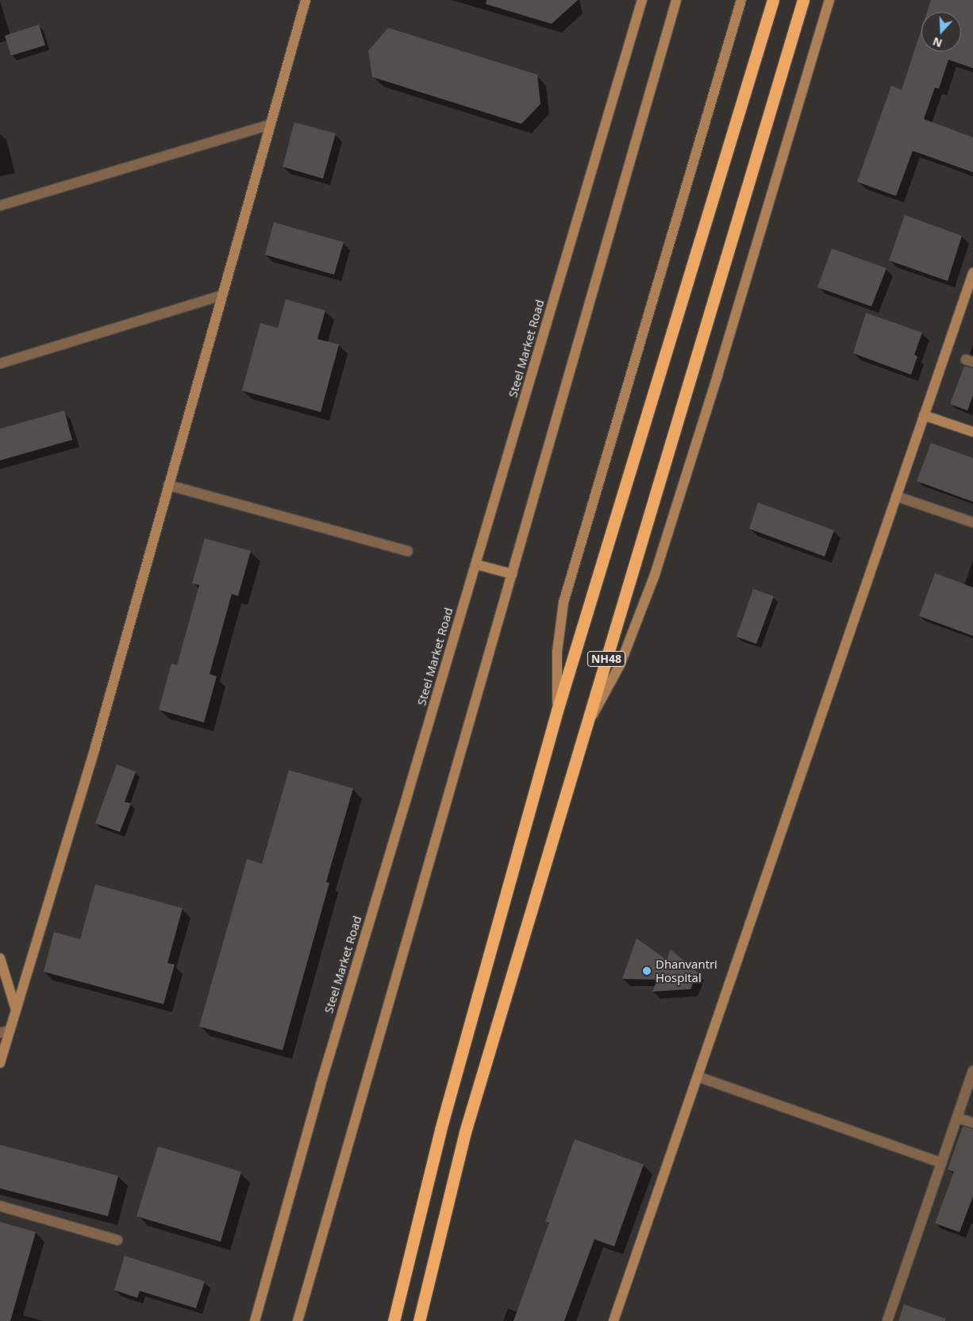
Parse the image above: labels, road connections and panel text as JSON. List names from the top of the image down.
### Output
{
  "streets": {
    "highway": ["NH48"],
    "street": ["Steel Market Road"]
  },
  "places": ["Dhanvantri Hospital"],
  "north": "bottom"
}
